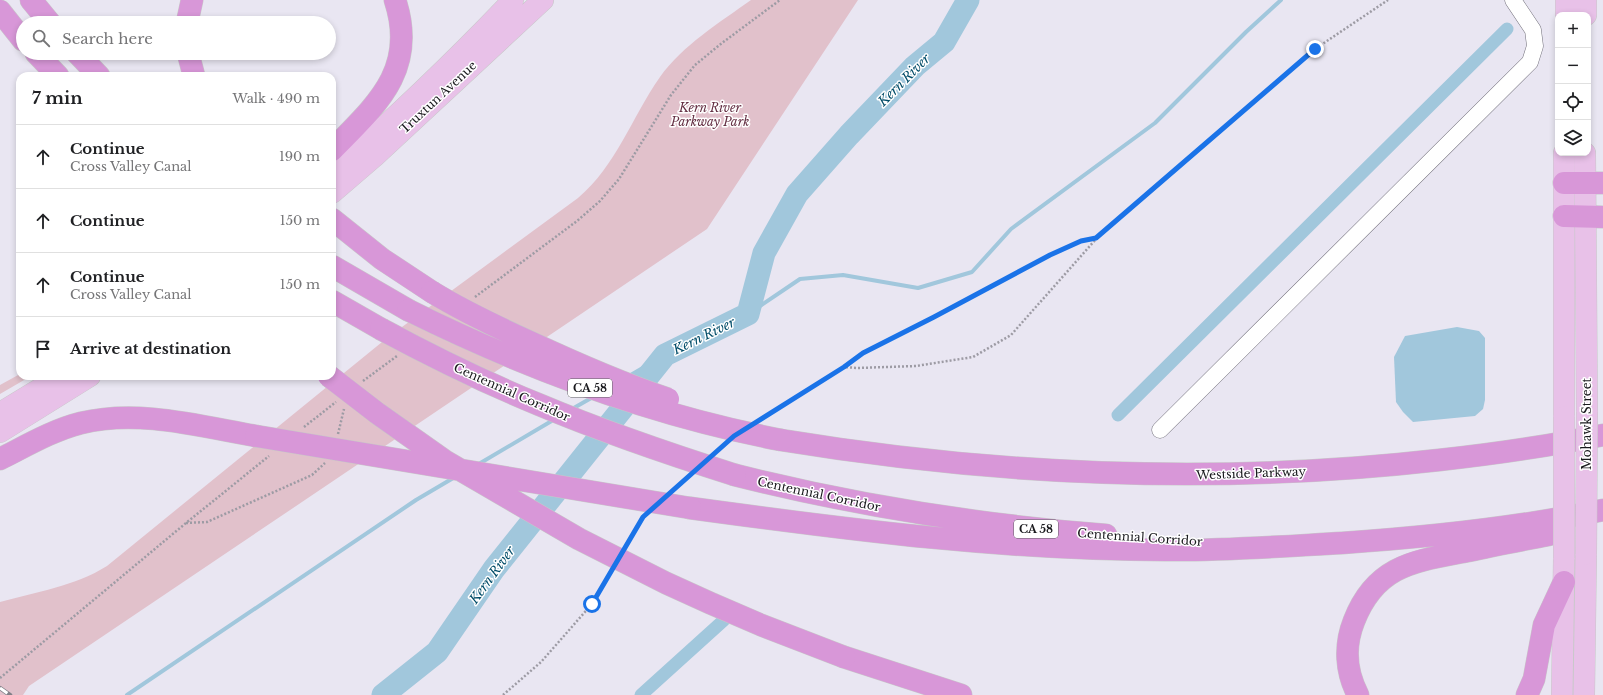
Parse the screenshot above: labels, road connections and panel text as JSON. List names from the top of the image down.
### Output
{
  "streets": {
    "highway": ["CA 58", "Centennial Corridor", "Westside Parkway"],
    "main road": ["Truxtun Avenue", "Mohawk Street"]
  },
  "crossings": [
    ["CA 58", "Westside Parkway"]
  ],
  "water": ["Kern River"],
  "parks": ["Kern River Parkway Park"],
  "page": {
    "map_buttons": ["+", "−"],
    "search": "Search here",
    "heading": ["7 min", "Walk · 490 m"],
    "list": [
      ["Continue", "Cross Valley Canal", "190 m"],
      ["Continue", "150 m"],
      ["Continue", "Cross Valley Canal", "150 m"],
      "Arrive at destination"
    ]
  }
}
